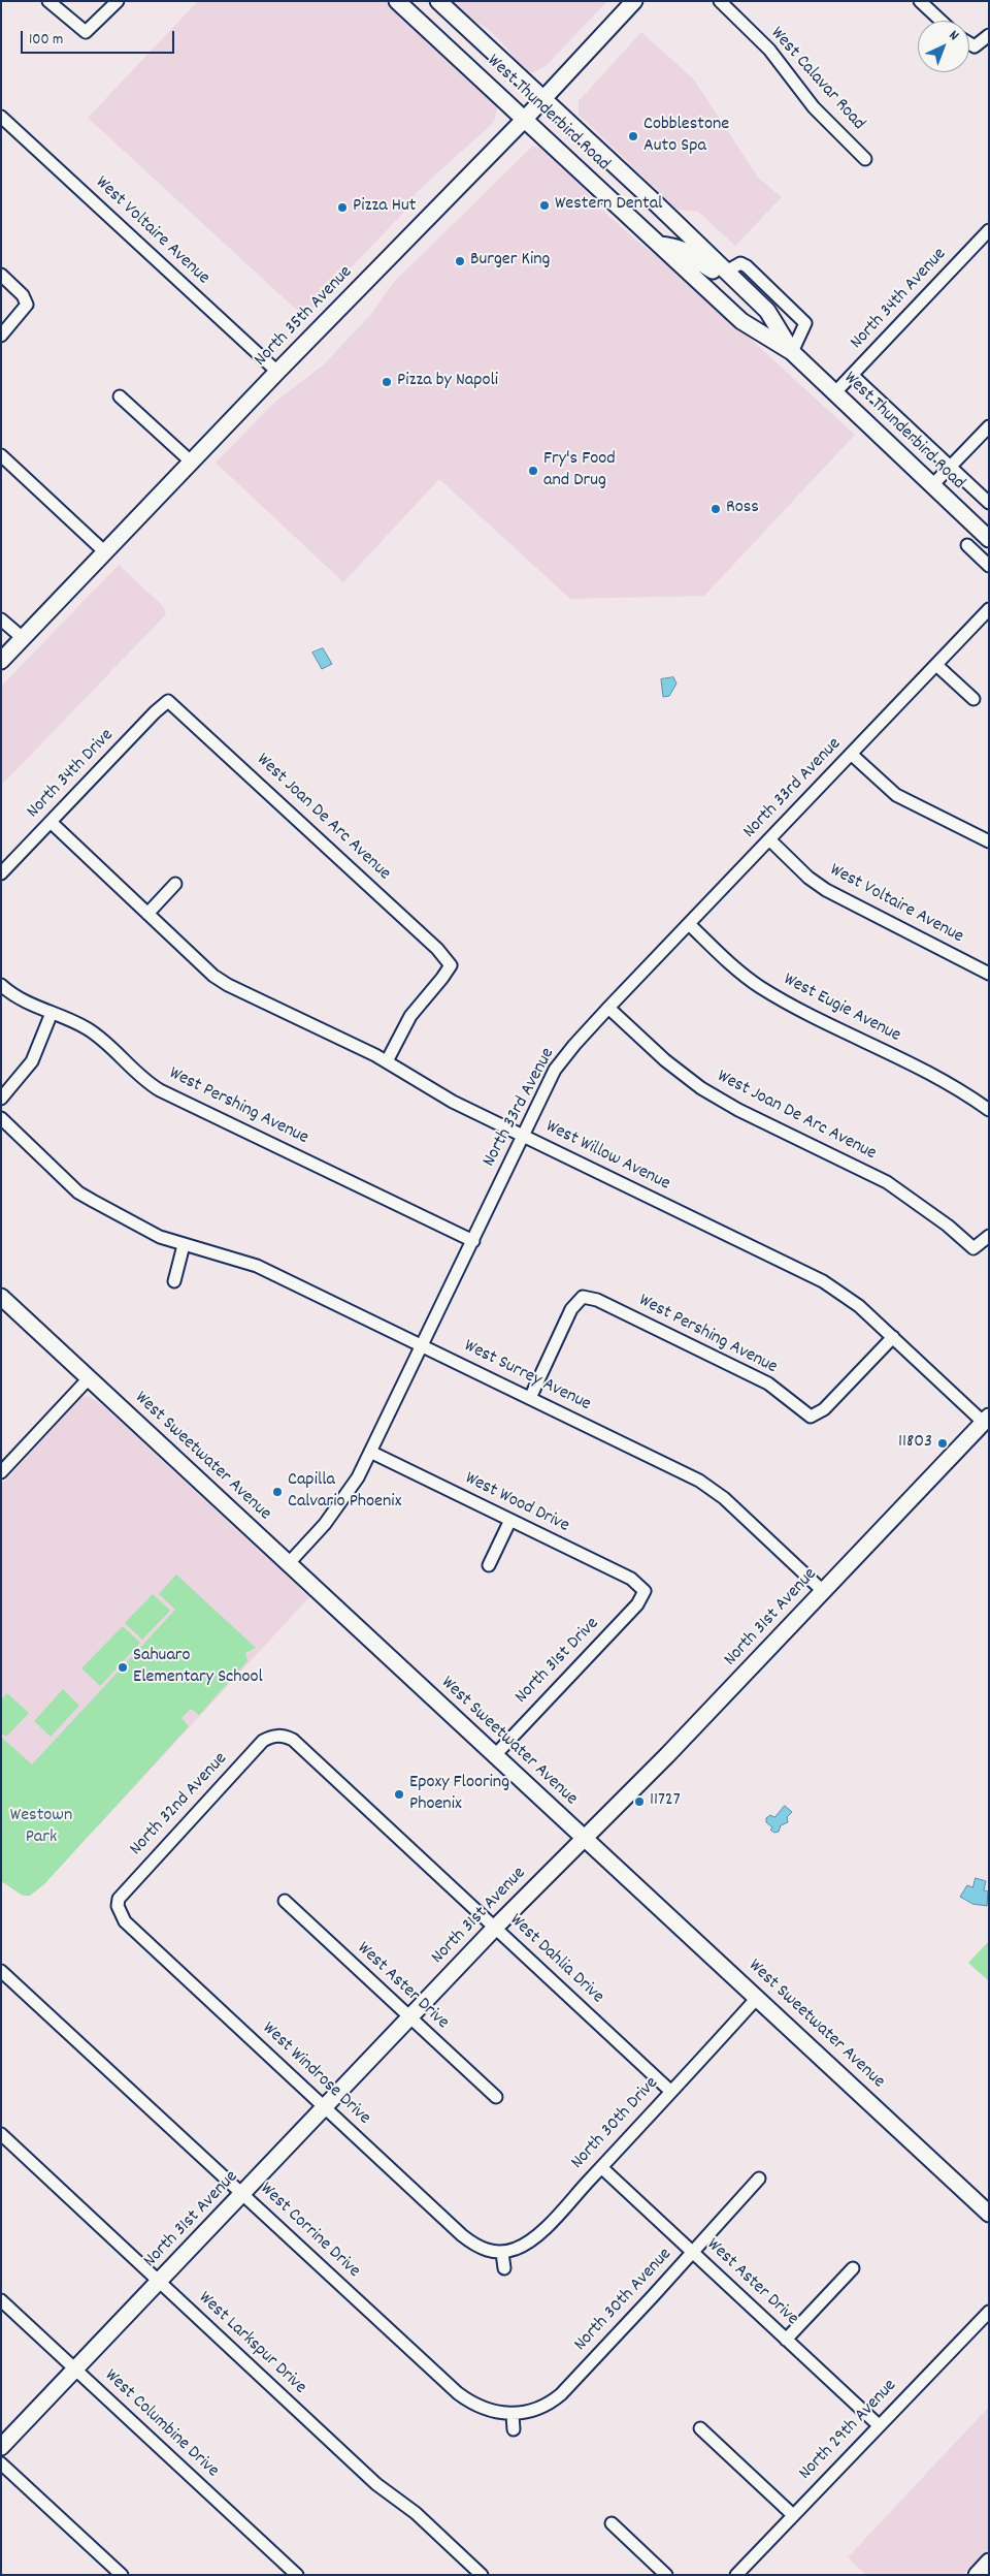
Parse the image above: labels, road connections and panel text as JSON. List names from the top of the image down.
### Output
{
  "streets": {
    "street": [
      "West Calavar Road",
      "West Thunderbird Road",
      "West Voltaire Avenue",
      "North 34th Avenue",
      "North 35th Avenue",
      "North 34th Drive",
      "North 33rd Avenue",
      "West Joan De Arc Avenue",
      "West Eugie Avenue",
      "West Pershing Avenue",
      "West Willow Avenue",
      "West Surrey Avenue",
      "West Sweetwater Avenue",
      "West Wood Drive",
      "North 31st Avenue",
      "North 31st Drive",
      "North 32nd Avenue",
      "West Dahlia Drive",
      "West Aster Drive",
      "West Windrose Drive",
      "North 30th Drive",
      "West Corrine Drive",
      "North 30th Avenue",
      "West Larkspur Drive",
      "West Columbine Drive",
      "North 29th Avenue"
    ]
  },
  "crossings": [
    ["West Thunderbird Road", "North 34th Avenue"],
    ["West Thunderbird Road", "North 35th Avenue"],
    ["West Voltaire Avenue", "North 35th Avenue"],
    ["West Voltaire Avenue", "North 33rd Avenue"],
    ["North 34th Drive", "West Joan De Arc Avenue"],
    ["North 34th Drive", "West Willow Avenue"],
    ["North 33rd Avenue", "West Joan De Arc Avenue"],
    ["North 33rd Avenue", "West Eugie Avenue"],
    ["North 33rd Avenue", "West Pershing Avenue"],
    ["North 33rd Avenue", "West Willow Avenue"],
    ["North 33rd Avenue", "West Surrey Avenue"],
    ["North 33rd Avenue", "West Sweetwater Avenue"],
    ["North 33rd Avenue", "West Wood Drive"],
    ["West Joan De Arc Avenue", "West Willow Avenue"],
    ["West Pershing Avenue", "West Willow Avenue"],
    ["West Pershing Avenue", "West Surrey Avenue"],
    ["West Willow Avenue", "North 31st Avenue"],
    ["West Surrey Avenue", "North 31st Avenue"],
    ["West Sweetwater Avenue", "North 31st Avenue"],
    ["West Sweetwater Avenue", "North 31st Drive"],
    ["West Sweetwater Avenue", "North 30th Drive"],
    ["West Wood Drive", "North 31st Drive"],
    ["North 31st Avenue", "West Dahlia Drive"],
    ["North 31st Avenue", "West Aster Drive"],
    ["North 31st Avenue", "West Windrose Drive"],
    ["North 31st Avenue", "West Corrine Drive"],
    ["North 31st Avenue", "West Larkspur Drive"],
    ["North 31st Avenue", "West Columbine Drive"],
    ["North 32nd Avenue", "West Dahlia Drive"],
    ["North 32nd Avenue", "West Windrose Drive"],
    ["West Dahlia Drive", "North 30th Drive"],
    ["West Aster Drive", "North 30th Drive"],
    ["West Aster Drive", "North 30th Avenue"],
    ["West Aster Drive", "North 29th Avenue"],
    ["West Windrose Drive", "North 30th Drive"],
    ["West Corrine Drive", "North 30th Avenue"]
  ],
  "parks": ["Westown Park"],
  "places": [
    "Cobblestone Auto Spa",
    "Western Dental",
    "Pizza Hut",
    "Burger King",
    "Pizza by Napoli",
    "Fry's Food and Drug",
    "Ross",
    "11803",
    "Capilla Calvario Phoenix",
    "Sahuaro Elementary School",
    "Epoxy Flooring Phoenix",
    "11727"
  ],
  "scale_bar": "100 m",
  "north": "top right"
}
